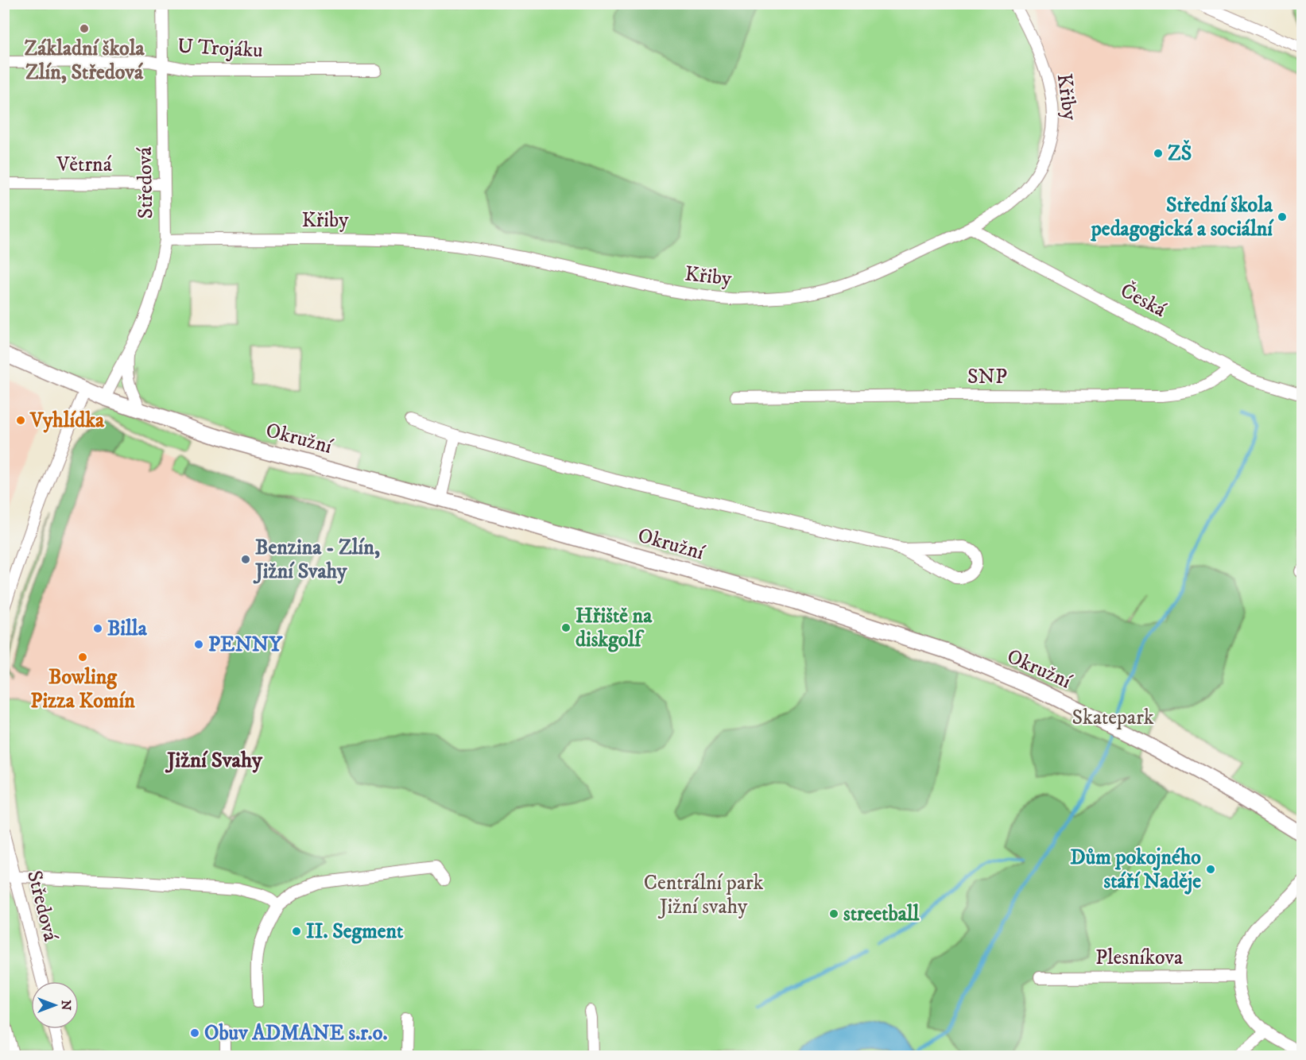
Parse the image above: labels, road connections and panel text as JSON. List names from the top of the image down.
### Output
{
  "streets": {
    "street": [
      "U Trojáku",
      "Křiby",
      "Větrná",
      "Středová",
      "Česká",
      "SNP",
      "Okružní",
      "Plesníkova"
    ]
  },
  "crossings": [
    ["U Trojáku", "Středová"],
    ["Křiby", "Středová"],
    ["Křiby", "Česká"],
    ["Větrná", "Středová"],
    ["Středová", "Okružní"],
    ["Česká", "SNP"]
  ],
  "districts": ["Jižní Svahy"],
  "parks": ["Skatepark", "Centrální park Jižní svahy"],
  "places": [
    "Základní škola Zlín, Středová",
    "ZŠ",
    "Střední škola pedagogická a sociální",
    "Vyhlídka",
    "Benzina - Zlín, Jižní Svahy",
    "Hřiště na diskgolf",
    "Billa",
    "PENNY",
    "Bowling Pizza Komín",
    "Dům pokojného stáří Naděje",
    "streetball",
    "II. Segment",
    "Obuv ADMANE s.r.o."
  ],
  "north": "right"
}
